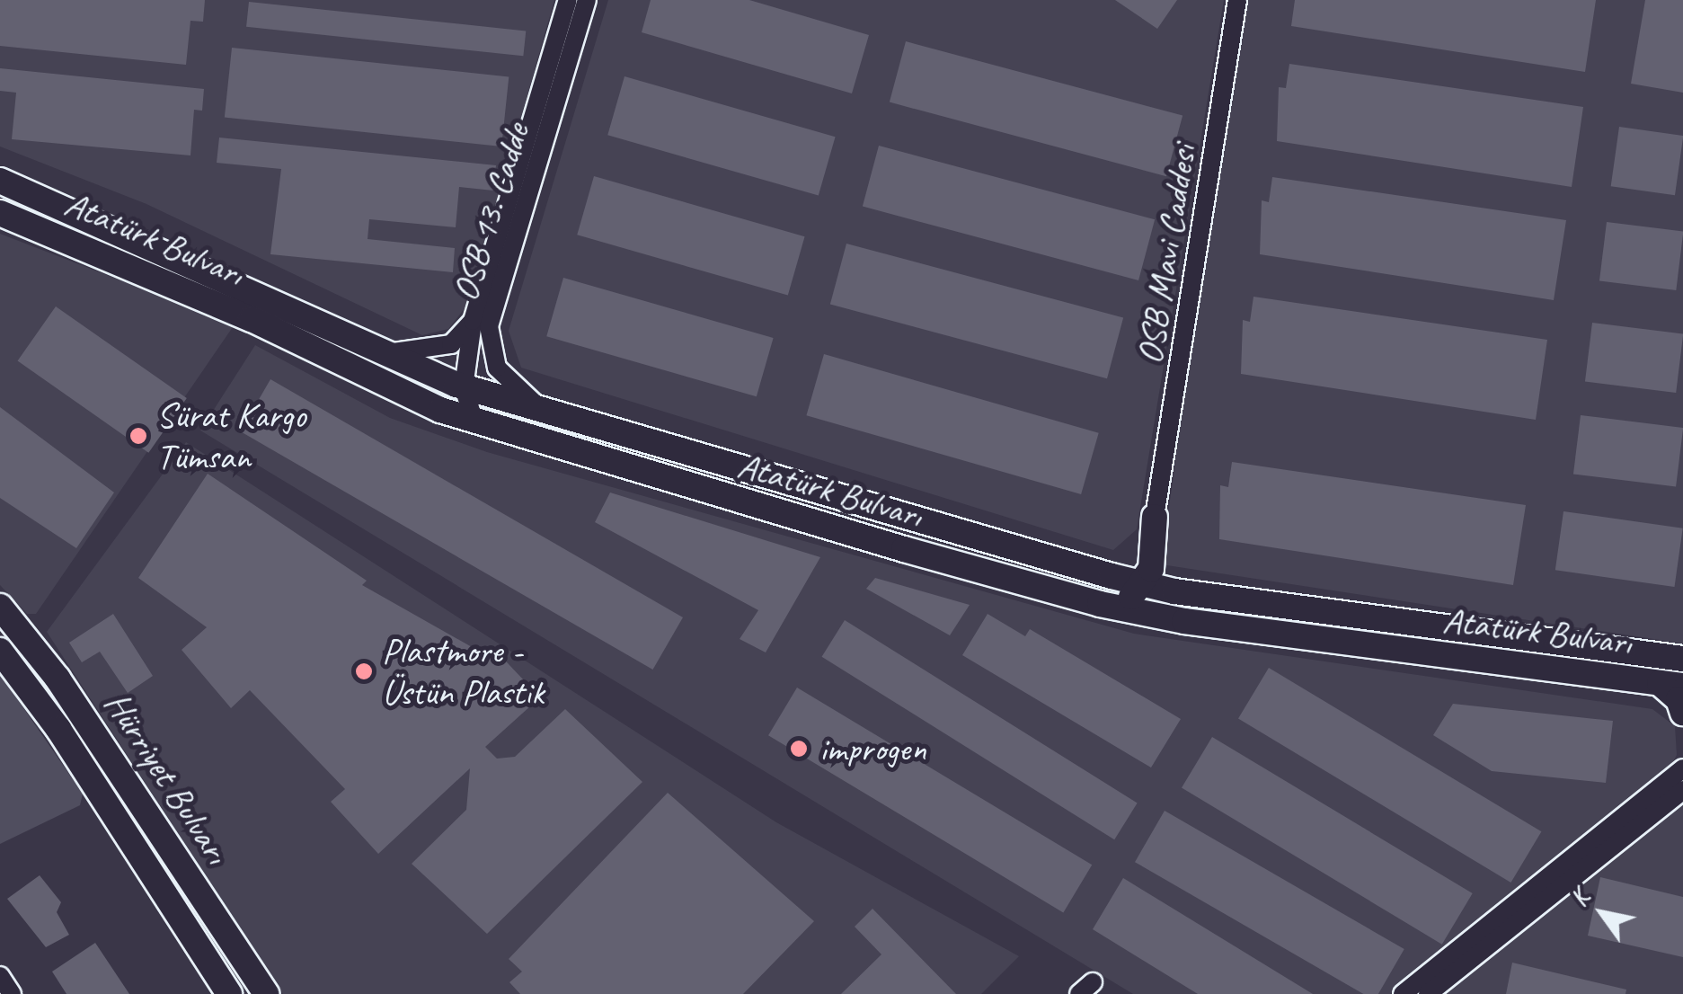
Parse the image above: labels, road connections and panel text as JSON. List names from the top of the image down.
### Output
{
  "streets": {
    "main road": ["Atatürk Bulvarı", "Hürriyet Bulvarı"],
    "street": ["OSB 13. Cadde", "OSB Mavi Caddesi"]
  },
  "crossings": [
    ["OSB 13. Cadde", "Atatürk Bulvarı"]
  ],
  "places": ["Sürat Kargo Tümsan", "Plastmore - Üstün Plastik", "improgen"],
  "north": "top left"
}
